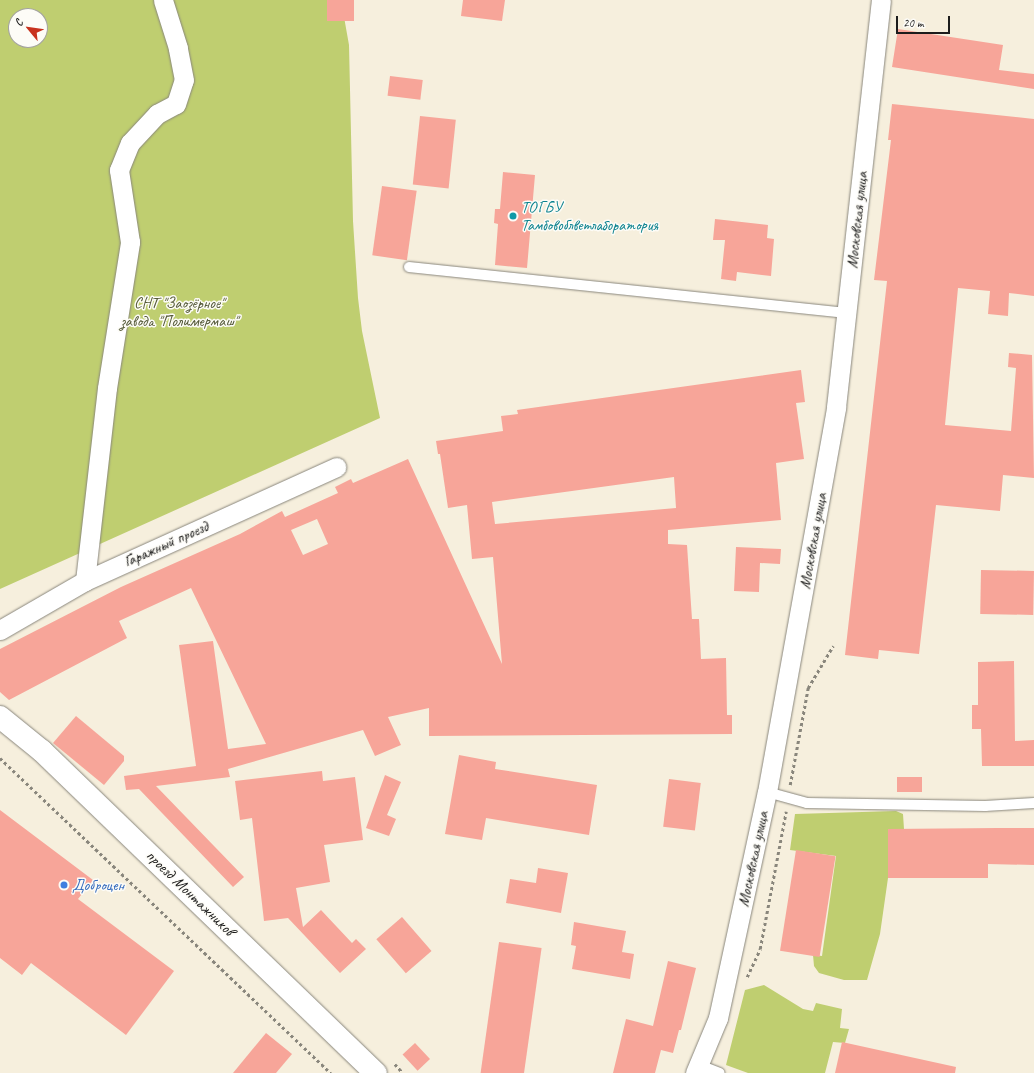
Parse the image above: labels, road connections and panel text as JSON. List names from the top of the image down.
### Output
{
  "streets": {
    "main road": ["проезд Монтажников"],
    "street": ["Московская улица", "Гаражный проезд"]
  },
  "parks": ["СНТ \"Заозёрное\" завода \"Полимермаш\""],
  "places": ["ТОГБУ Тамбовоблветлаборатория", "Доброцен"],
  "scale_bar": "20 m",
  "north": "top left"
}
